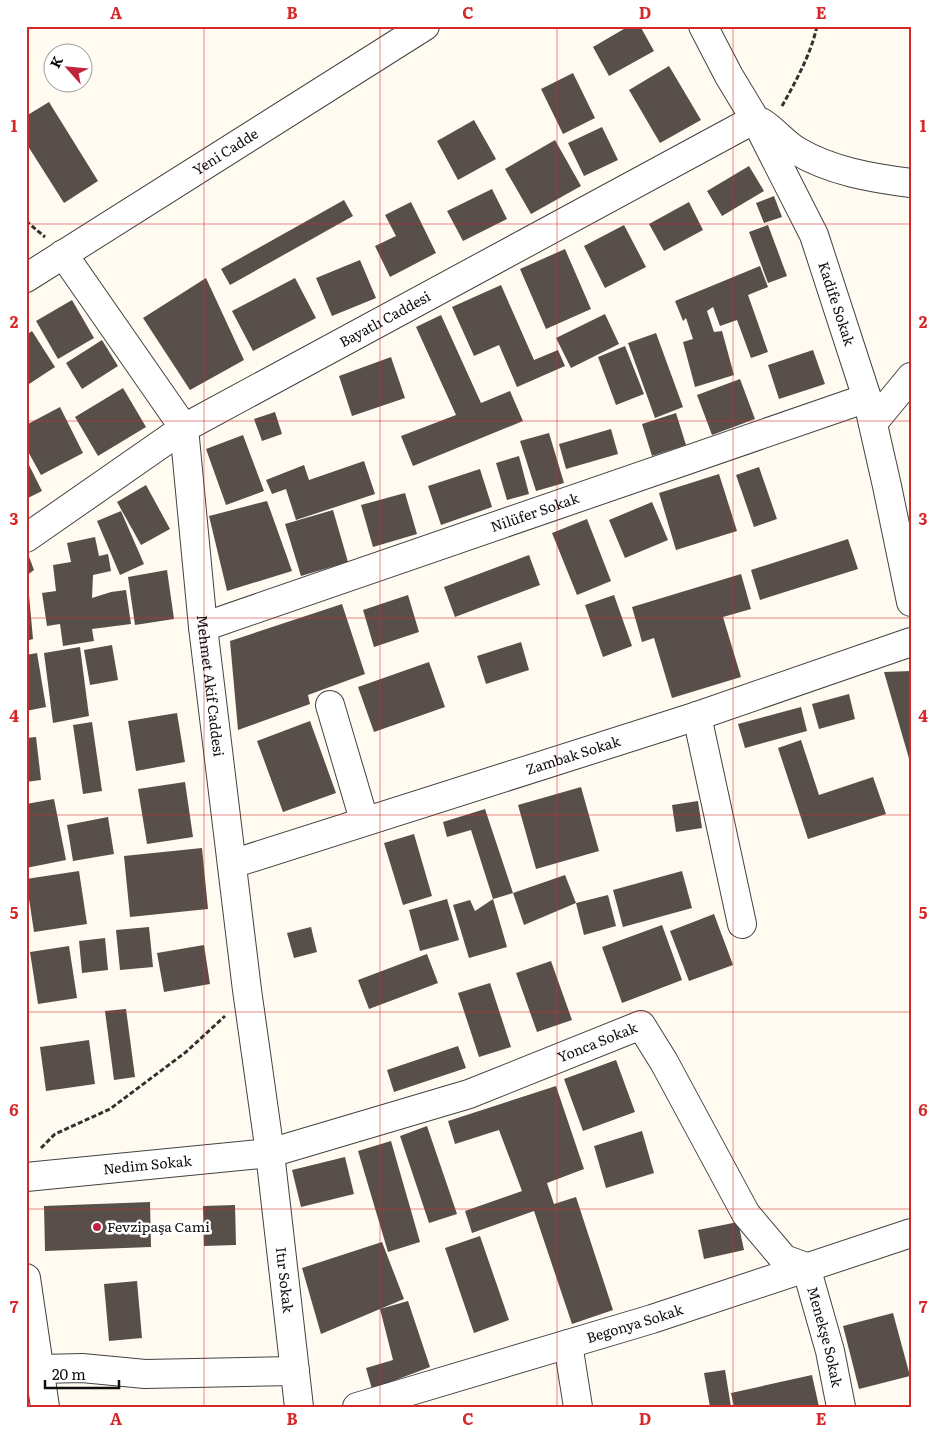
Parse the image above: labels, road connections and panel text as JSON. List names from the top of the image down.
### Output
{
  "streets": {
    "street": [
      "Yeni Cadde",
      "Kadife Sokak",
      "Bayatlı Caddesi",
      "Nilüfer Sokak",
      "Mehmet Akif Caddesi",
      "Zambak Sokak",
      "Yonca Sokak",
      "Nedim Sokak",
      "Itır Sokak",
      "Begonya Sokak",
      "Menekşe Sokak"
    ]
  },
  "crossings": [
    ["Yeni Cadde", "Mehmet Akif Caddesi"],
    ["Kadife Sokak", "Bayatlı Caddesi"],
    ["Kadife Sokak", "Nilüfer Sokak"],
    ["Bayatlı Caddesi", "Mehmet Akif Caddesi"],
    ["Nilüfer Sokak", "Mehmet Akif Caddesi"],
    ["Mehmet Akif Caddesi", "Zambak Sokak"],
    ["Mehmet Akif Caddesi", "Yonca Sokak"],
    ["Mehmet Akif Caddesi", "Nedim Sokak"],
    ["Mehmet Akif Caddesi", "Itır Sokak"],
    ["Yonca Sokak", "Nedim Sokak"],
    ["Yonca Sokak", "Itır Sokak"],
    ["Yonca Sokak", "Begonya Sokak"],
    ["Yonca Sokak", "Menekşe Sokak"],
    ["Nedim Sokak", "Itır Sokak"],
    ["Begonya Sokak", "Menekşe Sokak"]
  ],
  "places": ["Fevzipaşa Cami"],
  "scale_bar": "20 m",
  "north": "top left",
  "grid": {
    "columns": [
      "A",
      "B",
      "C",
      "D",
      "E"
    ],
    "rows": [
      "1",
      "2",
      "3",
      "4",
      "5",
      "6",
      "7"
    ]
  }
}
